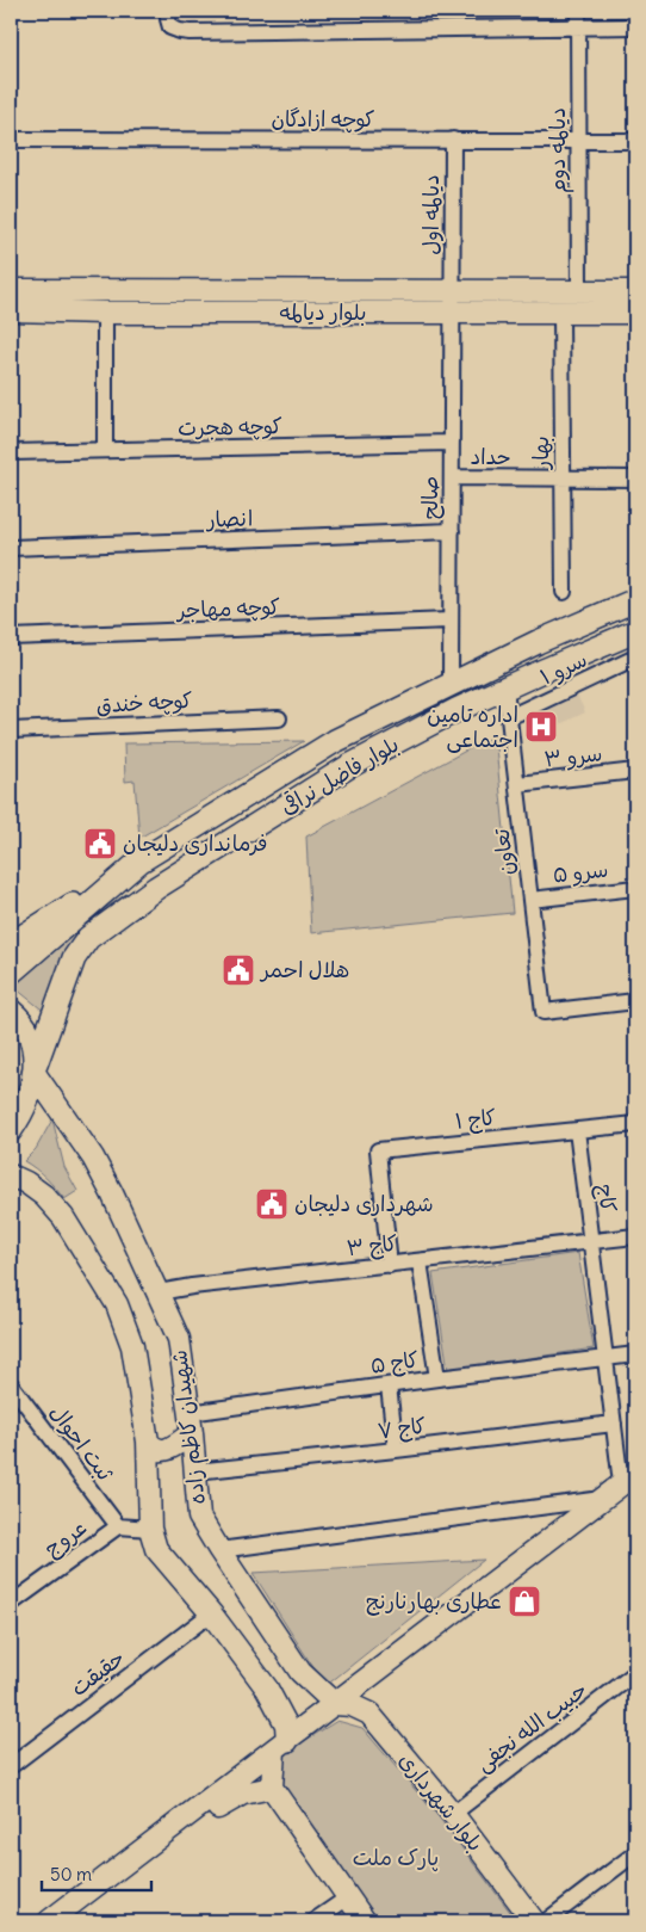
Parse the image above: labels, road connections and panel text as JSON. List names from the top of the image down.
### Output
{
  "streets": {
    "main road": ["بلوار فاضل نراقی"],
    "street": [
      "کوچه ازادگان",
      "دیالمه دوم",
      "دیالمه اول",
      "بلوار دیالمه",
      "کوچه هجرت",
      "بهار",
      "حداد",
      "صالح",
      "انصار",
      "کوچه مهاجر",
      "سرو ۱",
      "کوچه خندق",
      "سرو ۳",
      "تعاون",
      "سرو ۵",
      "کاج ۱",
      "کاج",
      "کاج ۳",
      "کاج ۵",
      "شهیدان کاظم زاده",
      "کاج ۷",
      "ثبت احوال",
      "عروج",
      "حقیقت",
      "حبیب الله نجفی",
      "بلوار شهرداری"
    ]
  },
  "crossings": [
    ["کوچه ازادگان", "دیالمه دوم"],
    ["کوچه ازادگان", "دیالمه اول"],
    ["دیالمه دوم", "بلوار دیالمه"],
    ["دیالمه اول", "بلوار دیالمه"],
    ["دیالمه اول", "صالح"],
    ["بلوار دیالمه", "بهار"],
    ["بلوار دیالمه", "صالح"],
    ["کوچه هجرت", "صالح"],
    ["بهار", "حداد"],
    ["حداد", "صالح"],
    ["صالح", "انصار"],
    ["صالح", "کوچه مهاجر"],
    ["صالح", "بلوار فاضل نراقی"],
    ["سرو ۱", "تعاون"],
    ["سرو ۳", "تعاون"],
    ["بلوار فاضل نراقی", "تعاون"],
    ["بلوار فاضل نراقی", "شهیدان کاظم زاده"],
    ["تعاون", "سرو ۵"],
    ["کاج ۱", "کاج"],
    ["کاج ۱", "کاج ۳"],
    ["کاج", "کاج ۳"],
    ["کاج", "کاج ۵"],
    ["کاج", "کاج ۷"],
    ["کاج ۳", "شهیدان کاظم زاده"],
    ["کاج ۵", "شهیدان کاظم زاده"],
    ["شهیدان کاظم زاده", "کاج ۷"],
    ["شهیدان کاظم زاده", "عروج"],
    ["شهیدان کاظم زاده", "حقیقت"],
    ["شهیدان کاظم زاده", "بلوار شهرداری"],
    ["ثبت احوال", "عروج"],
    ["حبیب الله نجفی", "بلوار شهرداری"]
  ],
  "parks": ["پارک ملت"],
  "places": {
    "hospital": ["اداره تامین اجتماعی"],
    "public building": ["فرمانداری دلیجان", "هلال احمر", "شهرداری دلیجان"],
    "shop": ["عطاری بهارنارنج"]
  },
  "scale_bar": "50 m"
}
